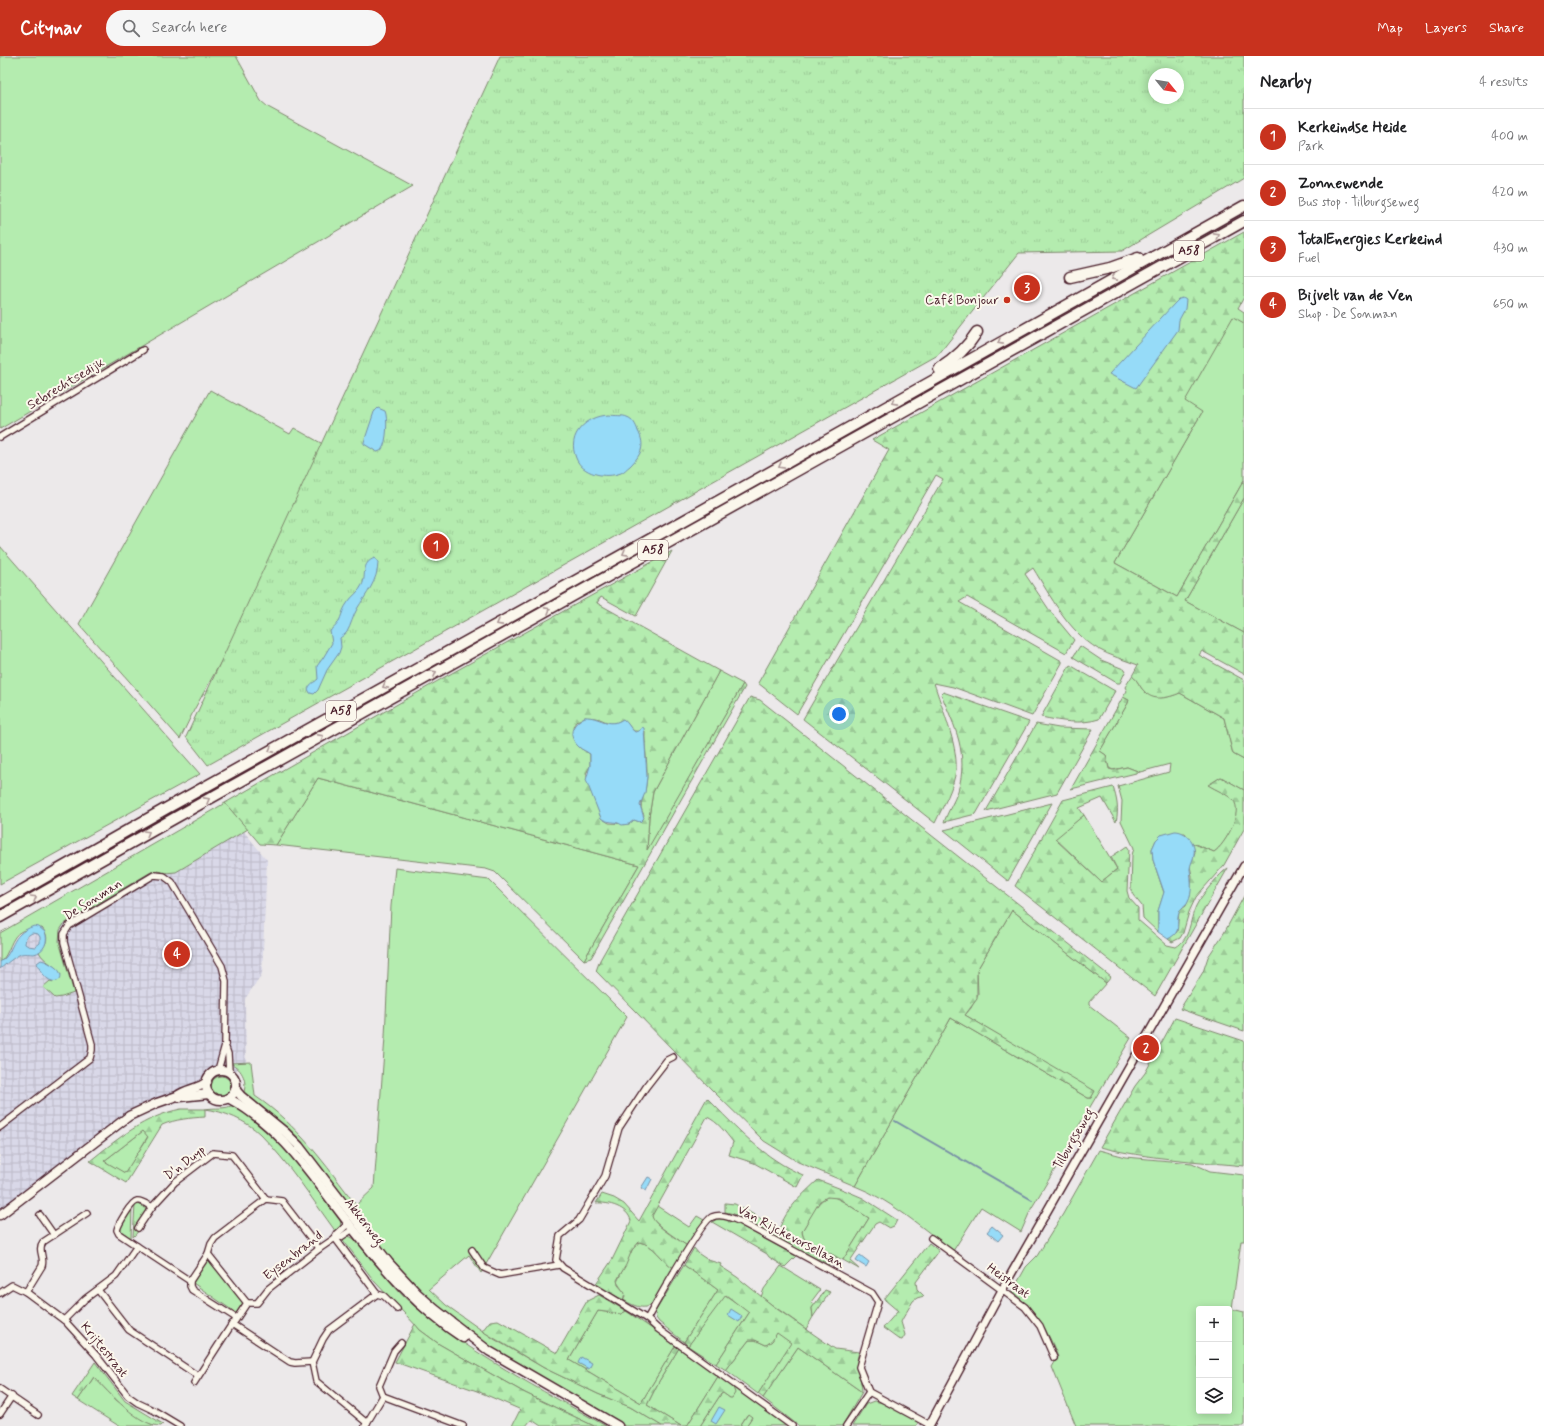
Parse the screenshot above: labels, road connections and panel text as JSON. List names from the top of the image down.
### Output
{
  "streets": {
    "highway": ["A58"],
    "main road": ["Akkerweg"],
    "street": [
      "Sebrechtsedijk",
      "De Sonman",
      "Tilburgseweg",
      "D'n Duyp",
      "Van Rijckevorsellaan",
      "Eysenbrand",
      "Heistraat",
      "Krijtestraat"
    ]
  },
  "crossings": [
    ["De Sonman", "Akkerweg"],
    ["Tilburgseweg", "Heistraat"],
    ["Akkerweg", "Eysenbrand"]
  ],
  "places": ["Café Bonjour"],
  "north": "bottom right",
  "page": {
    "header": "Citynav",
    "search": "Search here",
    "nav": ["Map", "Layers", "Share"],
    "heading": ["Nearby", "4 results"],
    "list": [
      {
        "mark": "1",
        "name": "Kerkeindse Heide",
        "note": "Park",
        "value": "400 m"
      },
      {
        "mark": "2",
        "name": "Zonnewende",
        "note": "Bus stop · Tilburgseweg",
        "value": "420 m"
      },
      {
        "mark": "3",
        "name": "TotalEnergies Kerkeind",
        "note": "Fuel",
        "value": "430 m"
      },
      {
        "mark": "4",
        "name": "Bijvelt van de Ven",
        "note": "Shop · De Sonman",
        "value": "650 m"
      }
    ],
    "pins": [
      "3",
      "1",
      "4",
      "2"
    ],
    "map_buttons": ["+", "−"]
  }
}
